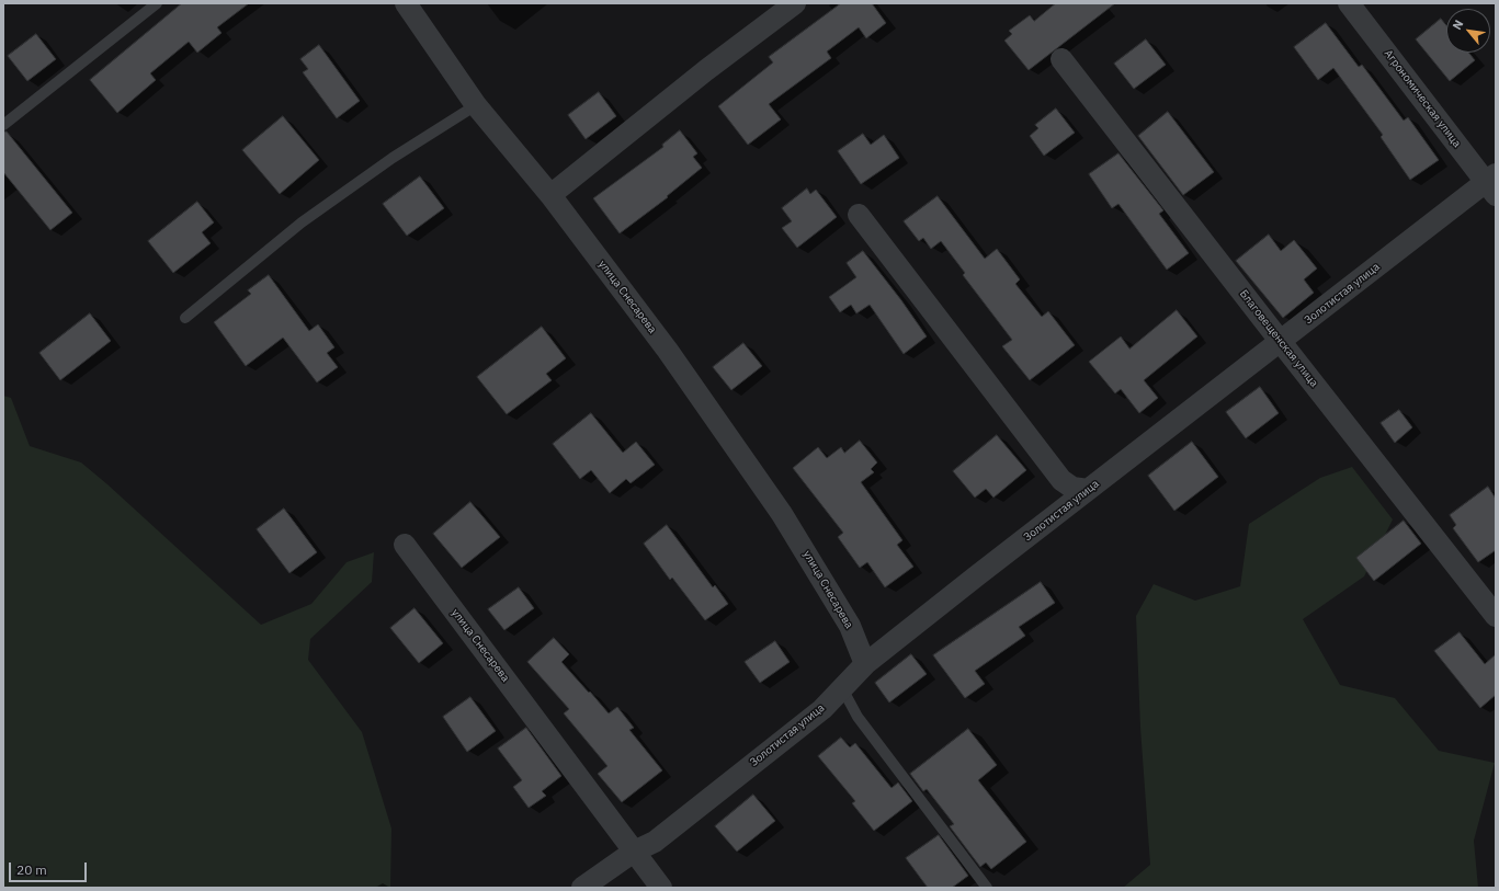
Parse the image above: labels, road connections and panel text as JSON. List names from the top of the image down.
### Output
{
  "streets": {
    "street": [
      "Агрономическая улица",
      "Золотистая улица",
      "улица Снесарева",
      "Благовещенская улица"
    ]
  },
  "crossings": [
    ["Агрономическая улица", "Золотистая улица"],
    ["Золотистая улица", "улица Снесарева"],
    ["Золотистая улица", "Благовещенская улица"]
  ],
  "scale_bar": "20 m",
  "north": "top left"
}
